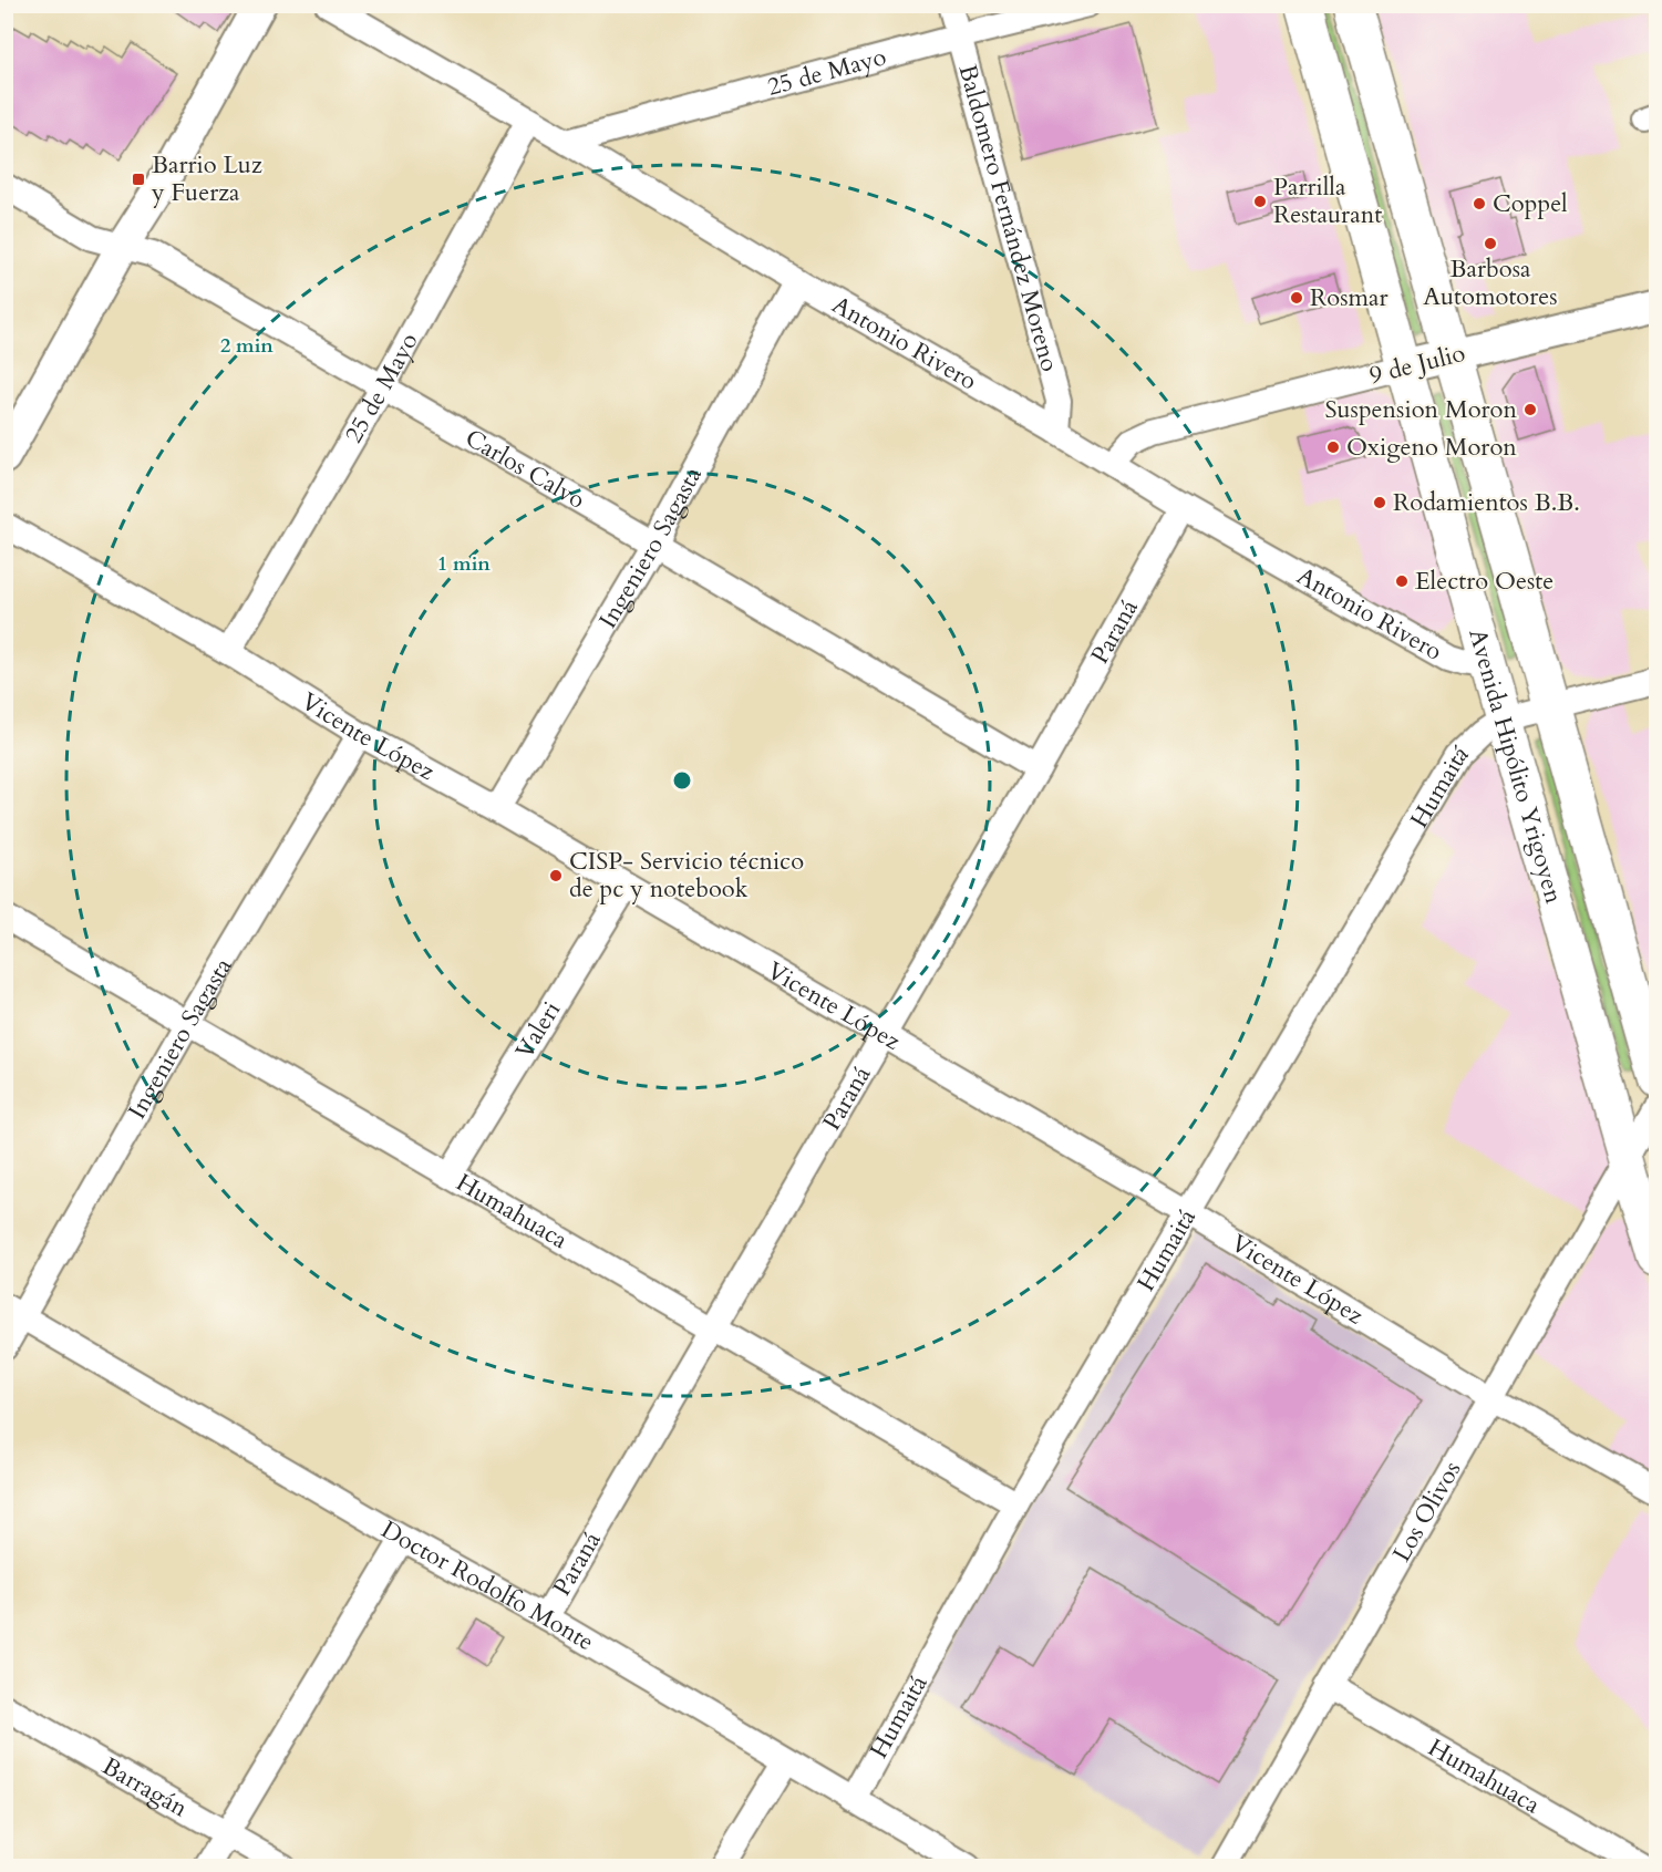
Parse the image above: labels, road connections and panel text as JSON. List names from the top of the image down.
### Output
{
  "streets": {
    "main road": ["Avenida Hipólito Yrigoyen"],
    "street": [
      "25 de Mayo",
      "Baldomero Fernández Moreno",
      "Antonio Rivero",
      "9 de Julio",
      "Carlos Calvo",
      "Ingeniero Sagasta",
      "Paraná",
      "Vicente López",
      "Humaitá",
      "Valeri",
      "Humahuaca",
      "Los Olivos",
      "Doctor Rodolfo Monte",
      "Barragán"
    ]
  },
  "crossings": [
    ["25 de Mayo", "Baldomero Fernández Moreno"],
    ["25 de Mayo", "Antonio Rivero"],
    ["25 de Mayo", "Carlos Calvo"],
    ["25 de Mayo", "Vicente López"],
    ["Baldomero Fernández Moreno", "Antonio Rivero"],
    ["Antonio Rivero", "9 de Julio"],
    ["Antonio Rivero", "Ingeniero Sagasta"],
    ["Antonio Rivero", "Paraná"],
    ["Antonio Rivero", "Avenida Hipólito Yrigoyen"],
    ["9 de Julio", "Avenida Hipólito Yrigoyen"],
    ["Carlos Calvo", "Ingeniero Sagasta"],
    ["Carlos Calvo", "Paraná"],
    ["Ingeniero Sagasta", "Vicente López"],
    ["Ingeniero Sagasta", "Humahuaca"],
    ["Ingeniero Sagasta", "Doctor Rodolfo Monte"],
    ["Paraná", "Vicente López"],
    ["Paraná", "Humahuaca"],
    ["Paraná", "Doctor Rodolfo Monte"],
    ["Vicente López", "Humaitá"],
    ["Vicente López", "Valeri"],
    ["Vicente López", "Los Olivos"],
    ["Avenida Hipólito Yrigoyen", "Humaitá"],
    ["Avenida Hipólito Yrigoyen", "Los Olivos"],
    ["Humaitá", "Humahuaca"],
    ["Humaitá", "Doctor Rodolfo Monte"],
    ["Valeri", "Humahuaca"],
    ["Humahuaca", "Los Olivos"]
  ],
  "places": {
    "transit": ["Barrio Luz y Fuerza"],
    "other": [
      "Parrilla Restaurant",
      "Coppel",
      "Barbosa Automotores",
      "Rosmar",
      "Suspension Moron",
      "Oxigeno Moron",
      "Rodamientos B.B.",
      "Electro Oeste",
      "CISP- Servicio técnico de pc y notebook"
    ]
  },
  "rings": ["2 min", "1 min"]
}
